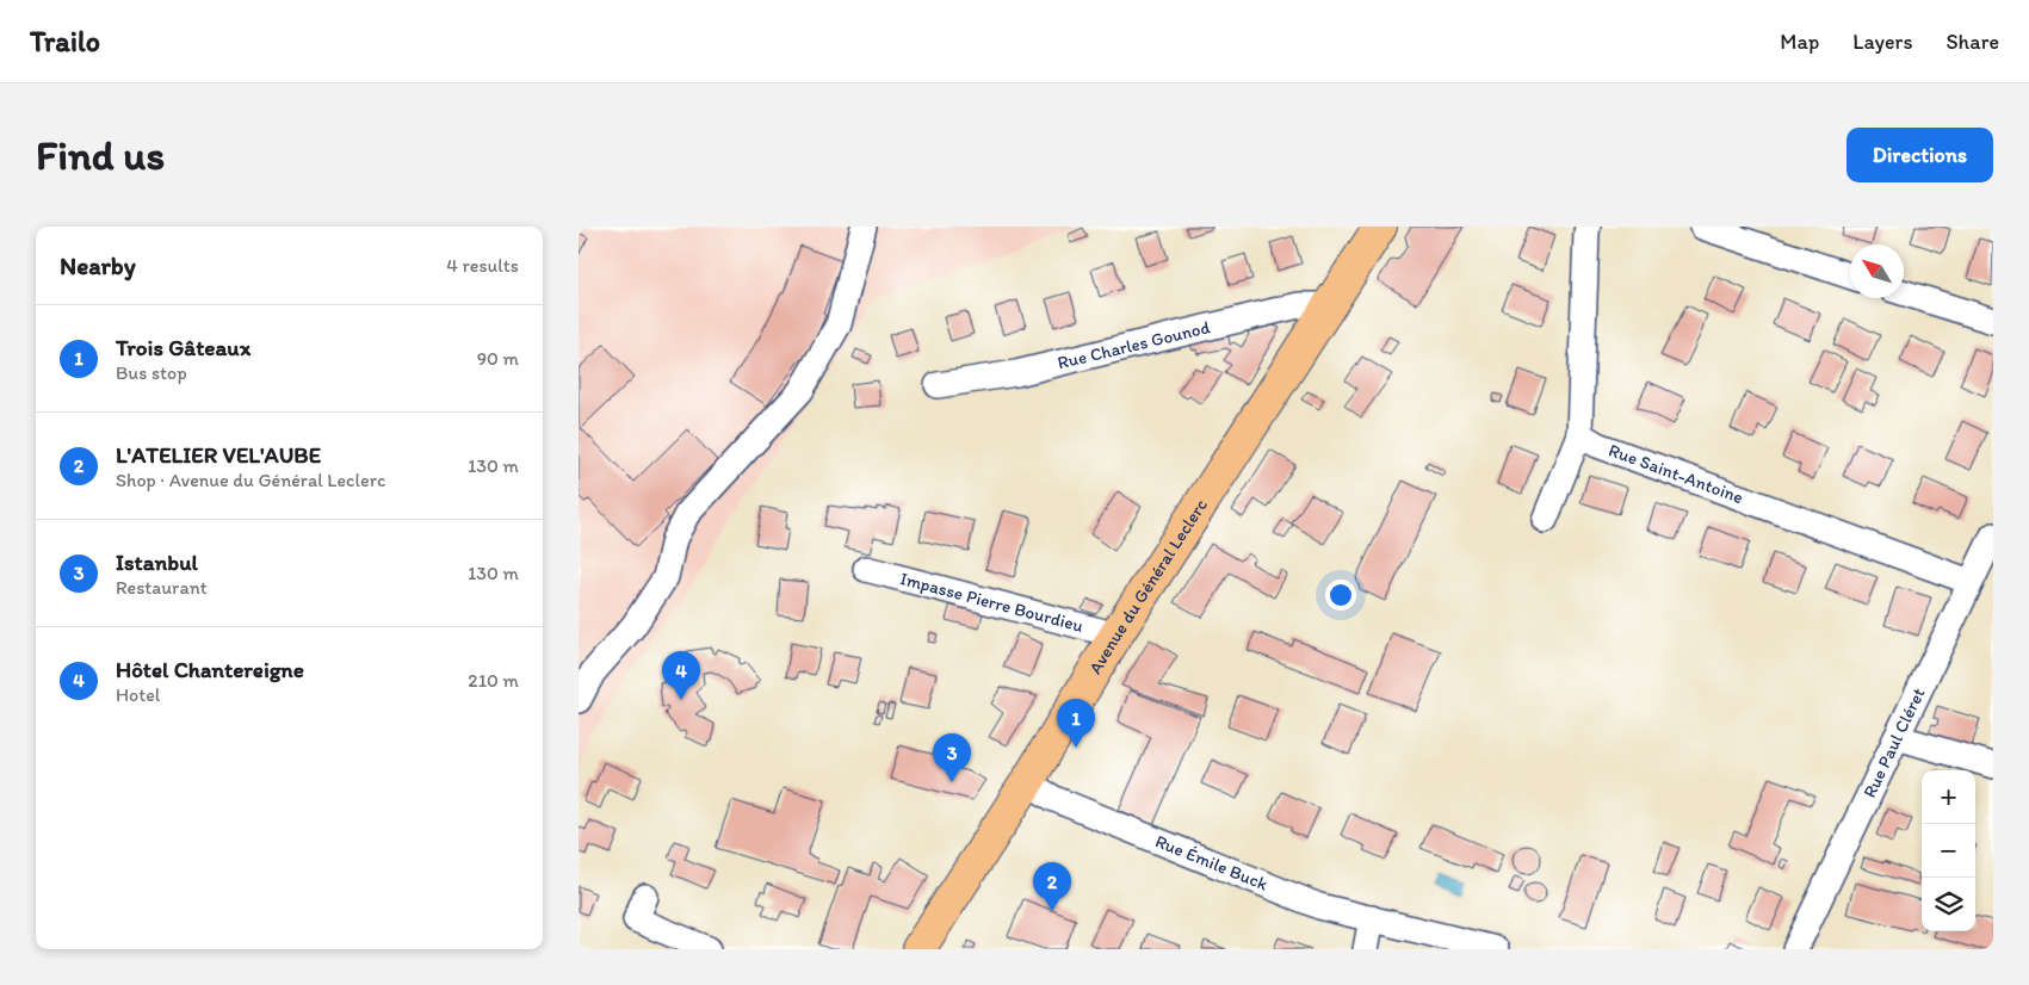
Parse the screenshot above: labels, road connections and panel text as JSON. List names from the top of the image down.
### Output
{
  "streets": {
    "main road": ["Avenue du Général Leclerc"],
    "street": [
      "Rue Charles Gounod",
      "Rue Saint-Antoine",
      "Impasse Pierre Bourdieu",
      "Rue Paul Cléret",
      "Rue Émile Buck"
    ]
  },
  "crossings": [
    ["Rue Charles Gounod", "Avenue du Général Leclerc"],
    ["Rue Saint-Antoine", "Rue Paul Cléret"],
    ["Avenue du Général Leclerc", "Impasse Pierre Bourdieu"],
    ["Avenue du Général Leclerc", "Rue Émile Buck"]
  ],
  "north": "top left",
  "page": {
    "header": "Trailo",
    "nav": ["Map", "Layers", "Share"],
    "buttons": "Directions",
    "title": "Find us",
    "heading": ["Nearby", "4 results"],
    "list": [
      {
        "mark": "1",
        "name": "Trois Gâteaux",
        "note": "Bus stop",
        "value": "90 m"
      },
      {
        "mark": "2",
        "name": "L'ATELIER VEL'AUBE",
        "note": "Shop · Avenue du Général Leclerc",
        "value": "130 m"
      },
      {
        "mark": "3",
        "name": "Istanbul",
        "note": "Restaurant",
        "value": "130 m"
      },
      {
        "mark": "4",
        "name": "Hôtel Chantereigne",
        "note": "Hotel",
        "value": "210 m"
      }
    ],
    "pins": [
      "4",
      "1",
      "3",
      "2"
    ],
    "map_buttons": ["+", "−"]
  }
}
